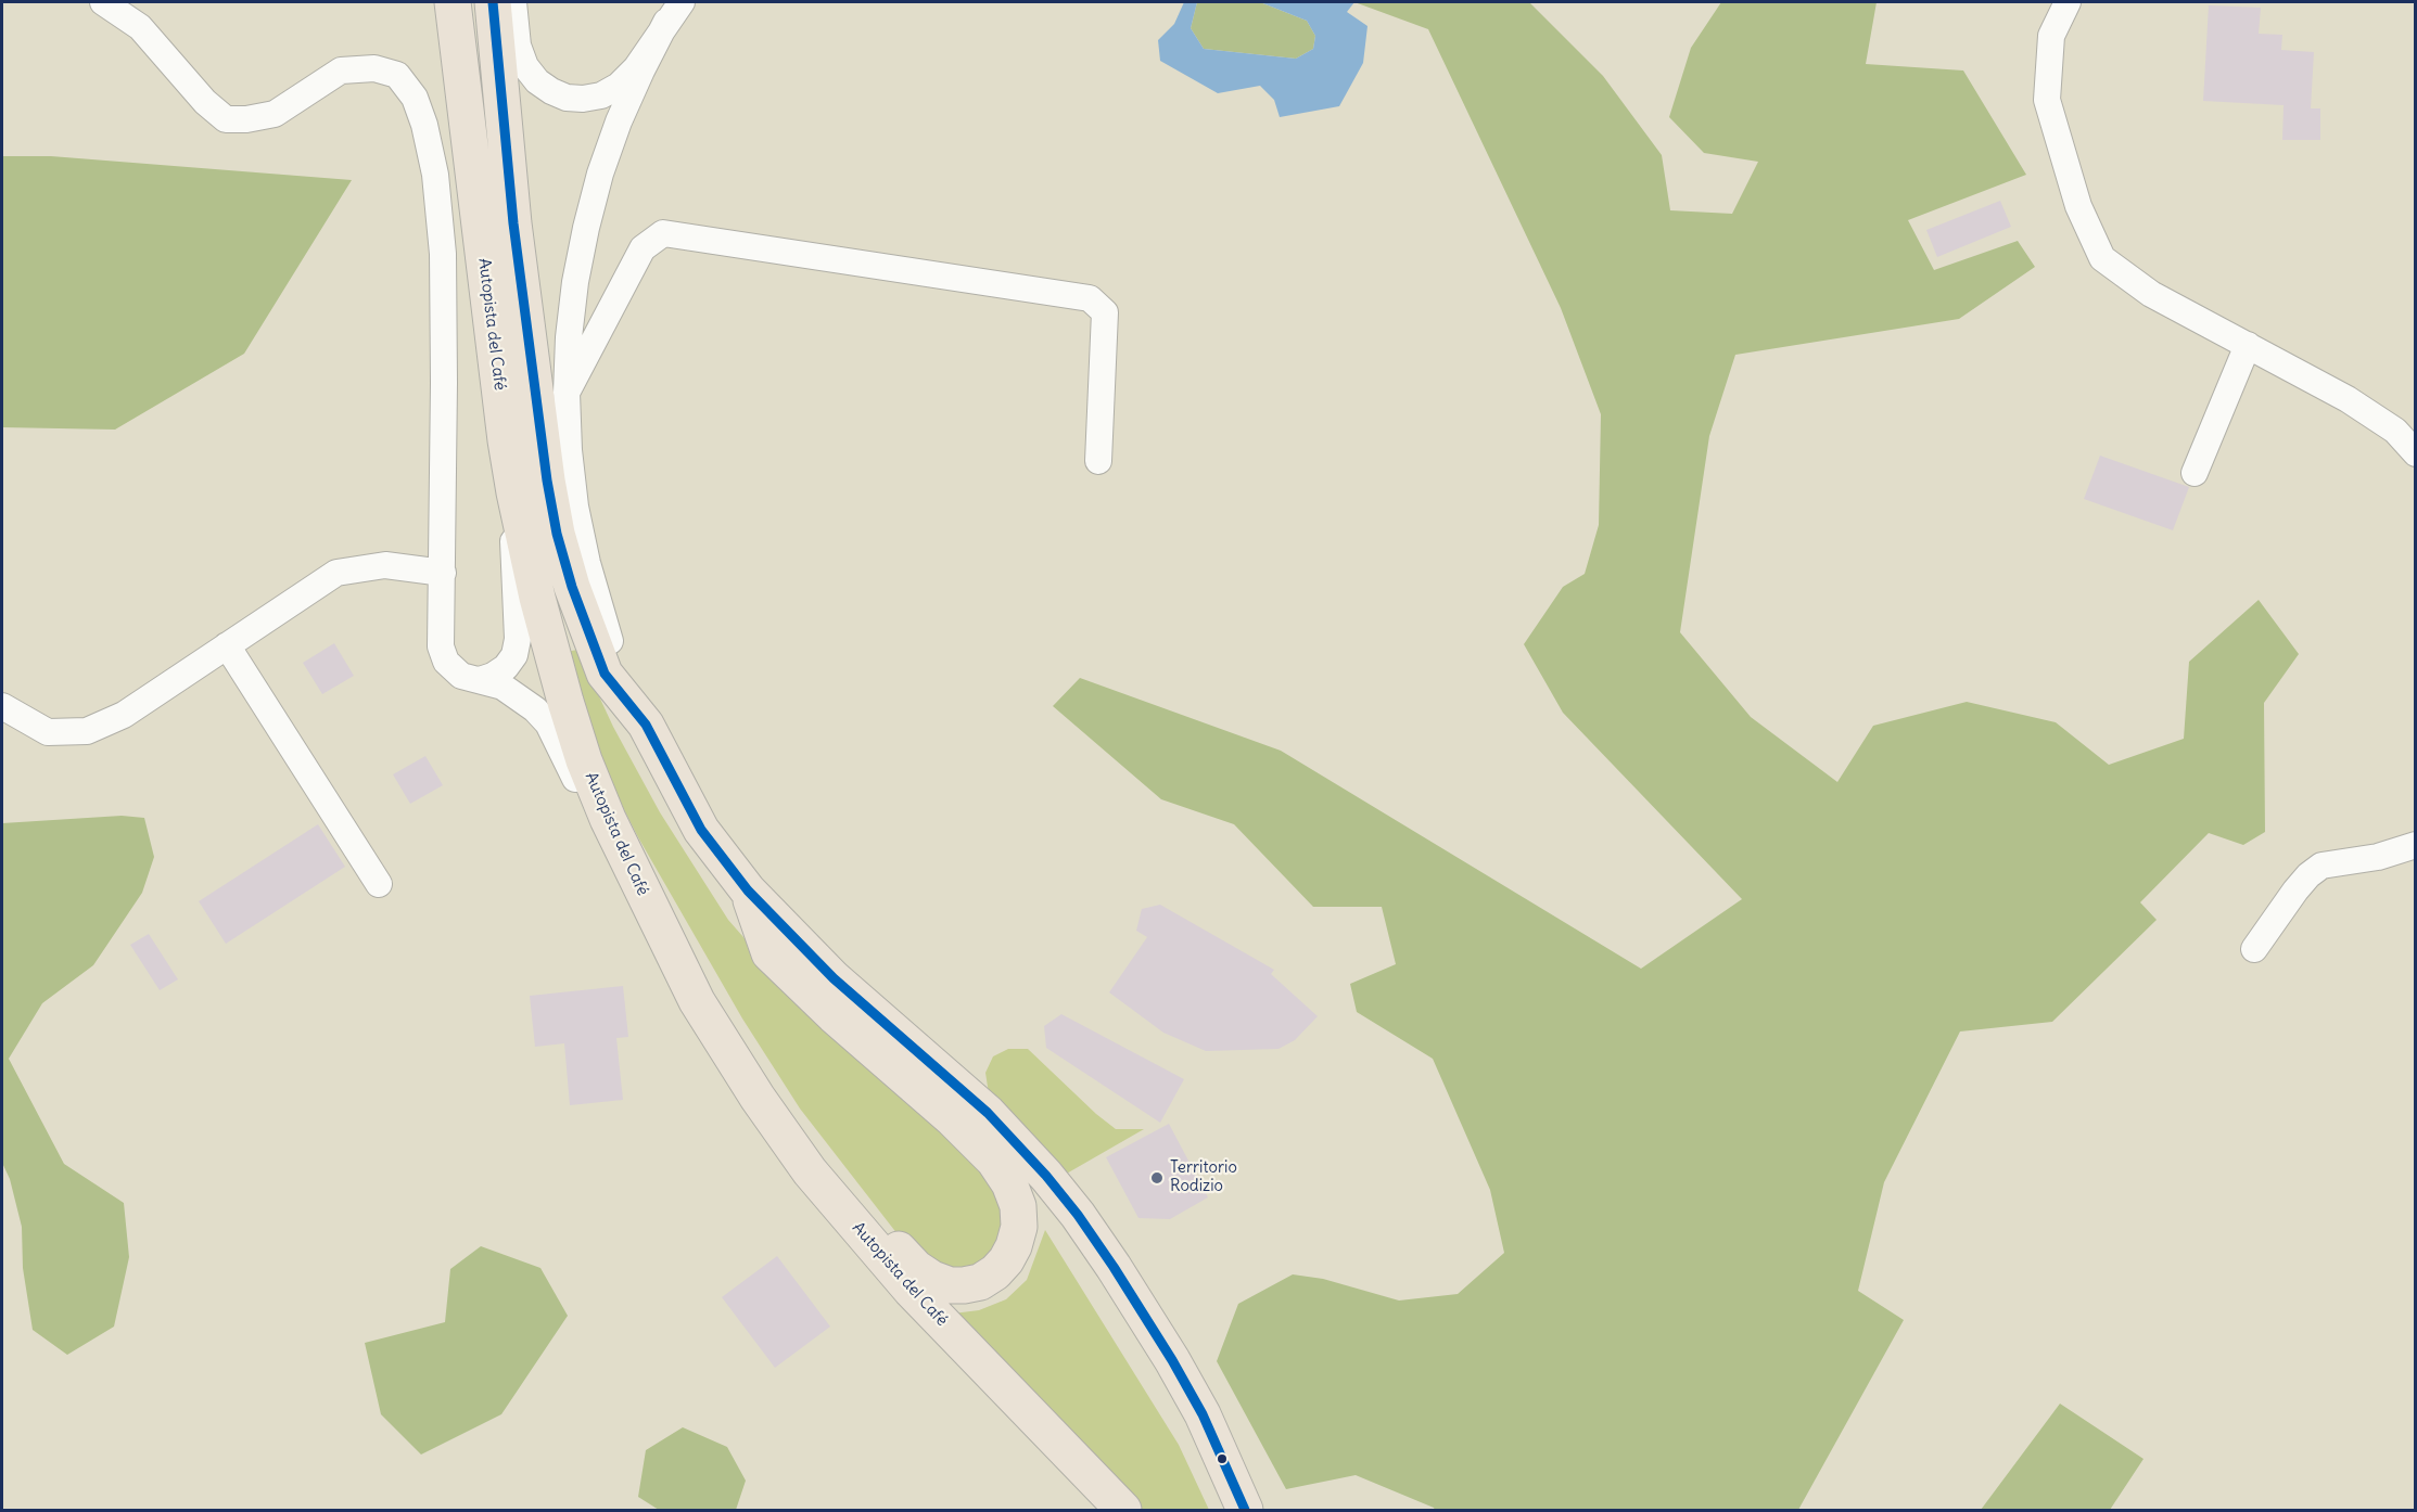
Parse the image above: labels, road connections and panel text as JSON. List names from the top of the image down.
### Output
{
  "streets": {
    "highway": ["Autopista del Café"]
  },
  "places": ["Territorio Rodizio"]
}
